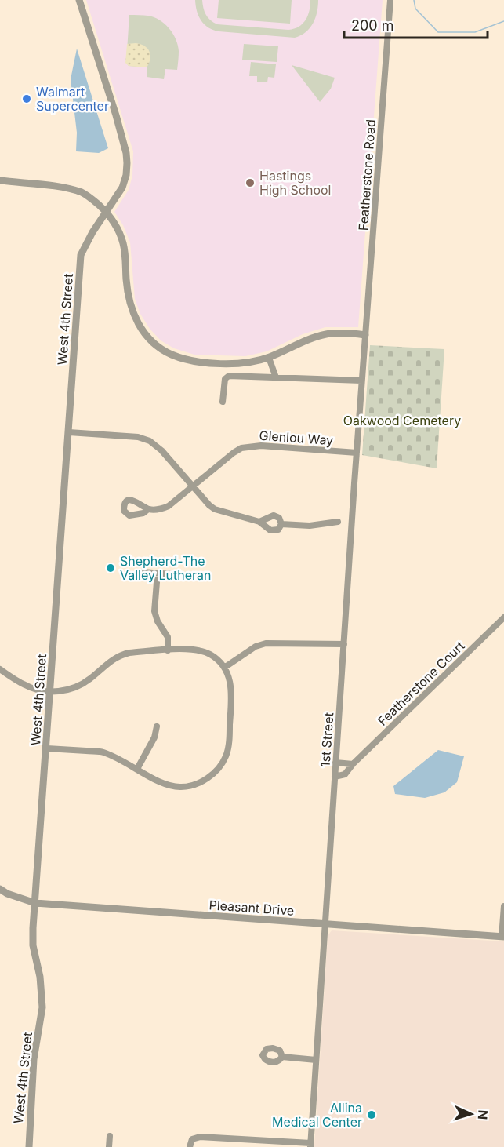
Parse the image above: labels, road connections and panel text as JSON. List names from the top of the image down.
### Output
{
  "streets": {
    "street": [
      "Featherstone Road",
      "West 4th Street",
      "Glenlou Way",
      "Featherstone Court",
      "1st Street",
      "Pleasant Drive"
    ]
  },
  "crossings": [
    ["Featherstone Road", "1st Street"],
    ["West 4th Street", "Pleasant Drive"],
    ["Glenlou Way", "1st Street"],
    ["Featherstone Court", "1st Street"],
    ["1st Street", "Pleasant Drive"]
  ],
  "parks": ["Oakwood Cemetery"],
  "places": [
    "Walmart Supercenter",
    "Hastings High School",
    "Shepherd-The Valley Lutheran",
    "Allina Medical Center"
  ],
  "scale_bar": "200 m",
  "north": "right"
}
